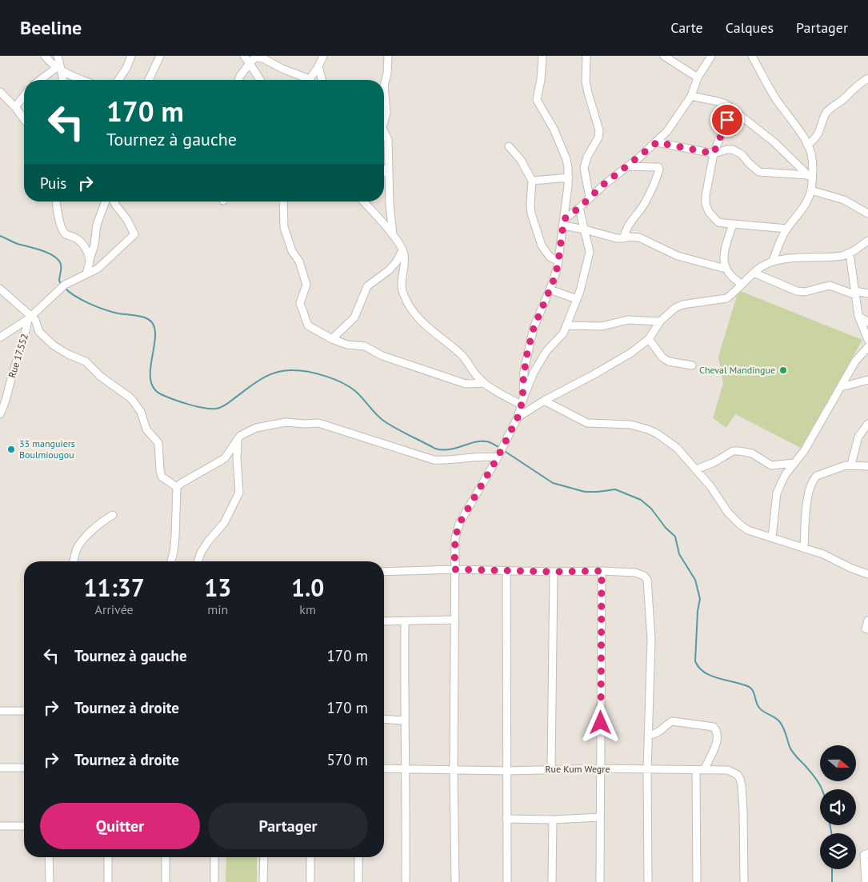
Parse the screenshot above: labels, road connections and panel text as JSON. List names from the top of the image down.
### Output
{
  "streets": {
    "street": ["Rue 17.552", "Rue Kum Wegre"]
  },
  "places": ["Cheval Mandingue", "33 manguiers Boulmiougou"],
  "north": "right",
  "page": {
    "header": "Beeline",
    "nav": ["Carte", "Calques", "Partager"],
    "turn": ["170 m", "Tournez à gauche"],
    "then": "Puis",
    "eta": [
      "11:37",
      "Arrivée",
      "13",
      "min",
      "1.0",
      "km"
    ],
    "list": [
      {
        "name": "Tournez à gauche",
        "value": "170 m"
      },
      {
        "name": "Tournez à droite",
        "value": "170 m"
      },
      {
        "name": "Tournez à droite",
        "value": "570 m"
      }
    ],
    "buttons": ["Quitter", "Partager"]
  }
}
